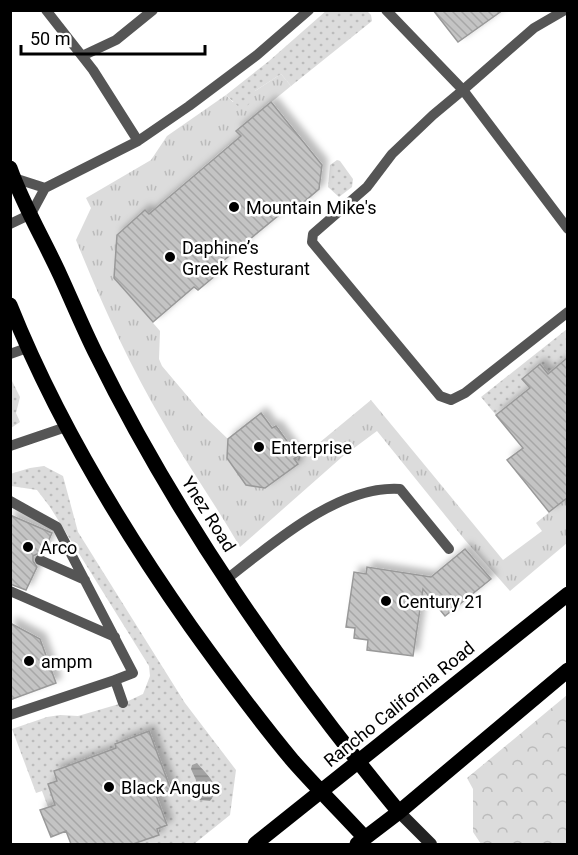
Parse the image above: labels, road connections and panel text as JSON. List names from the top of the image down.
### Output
{
  "streets": {
    "main road": ["Ynez Road", "Rancho California Road"]
  },
  "crossings": [
    ["Ynez Road", "Rancho California Road"]
  ],
  "places": [
    "Mountain Mike's",
    "Daphine’s Greek Resturant",
    "Enterprise",
    "Arco",
    "Century 21",
    "ampm",
    "Black Angus"
  ],
  "scale_bar": "50 m"
}
